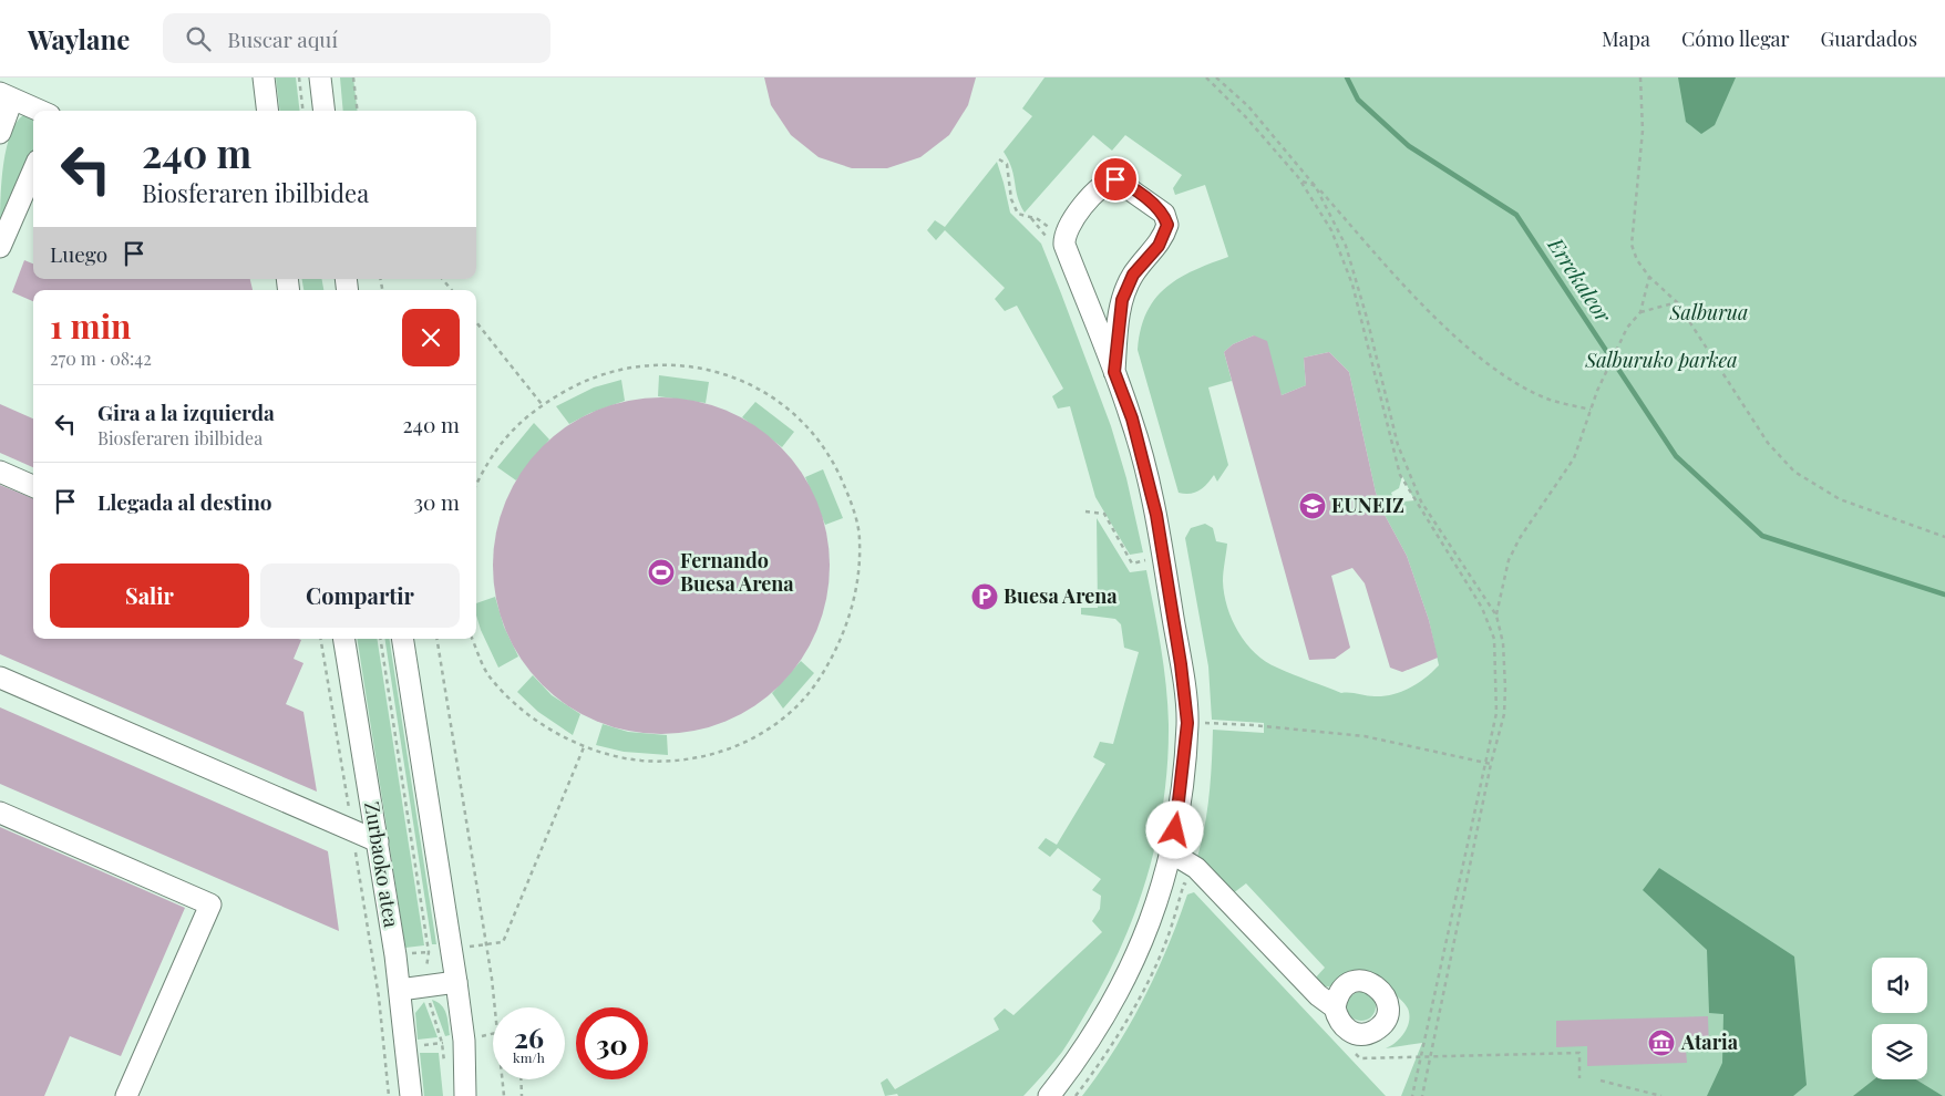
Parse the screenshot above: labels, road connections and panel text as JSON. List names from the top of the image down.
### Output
{
  "streets": {
    "street": ["Zurbaoko atea"]
  },
  "water": ["Errekaleor"],
  "parks": ["Salburua", "Salburuko parkea"],
  "places": {
    "school or university": ["EUNEIZ"],
    "sports": ["Fernando Buesa Arena"],
    "parking": ["Buesa Arena"],
    "museum": ["Ataria"]
  },
  "page": {
    "header": "Waylane",
    "search": "Buscar aquí",
    "nav": ["Mapa", "Cómo llegar", "Guardados"],
    "turn": ["240 m", "Biosferaren ibilbidea"],
    "then": "Luego",
    "heading": ["1 min", "270 m · 08:42"],
    "list": [
      {
        "name": "Gira a la izquierda",
        "note": "Biosferaren ibilbidea",
        "value": "240 m"
      },
      {
        "name": "Llegada al destino",
        "value": "30 m"
      }
    ],
    "buttons": ["Salir", "Compartir"],
    "speed": "26 km/h",
    "limit": "30"
  }
}
